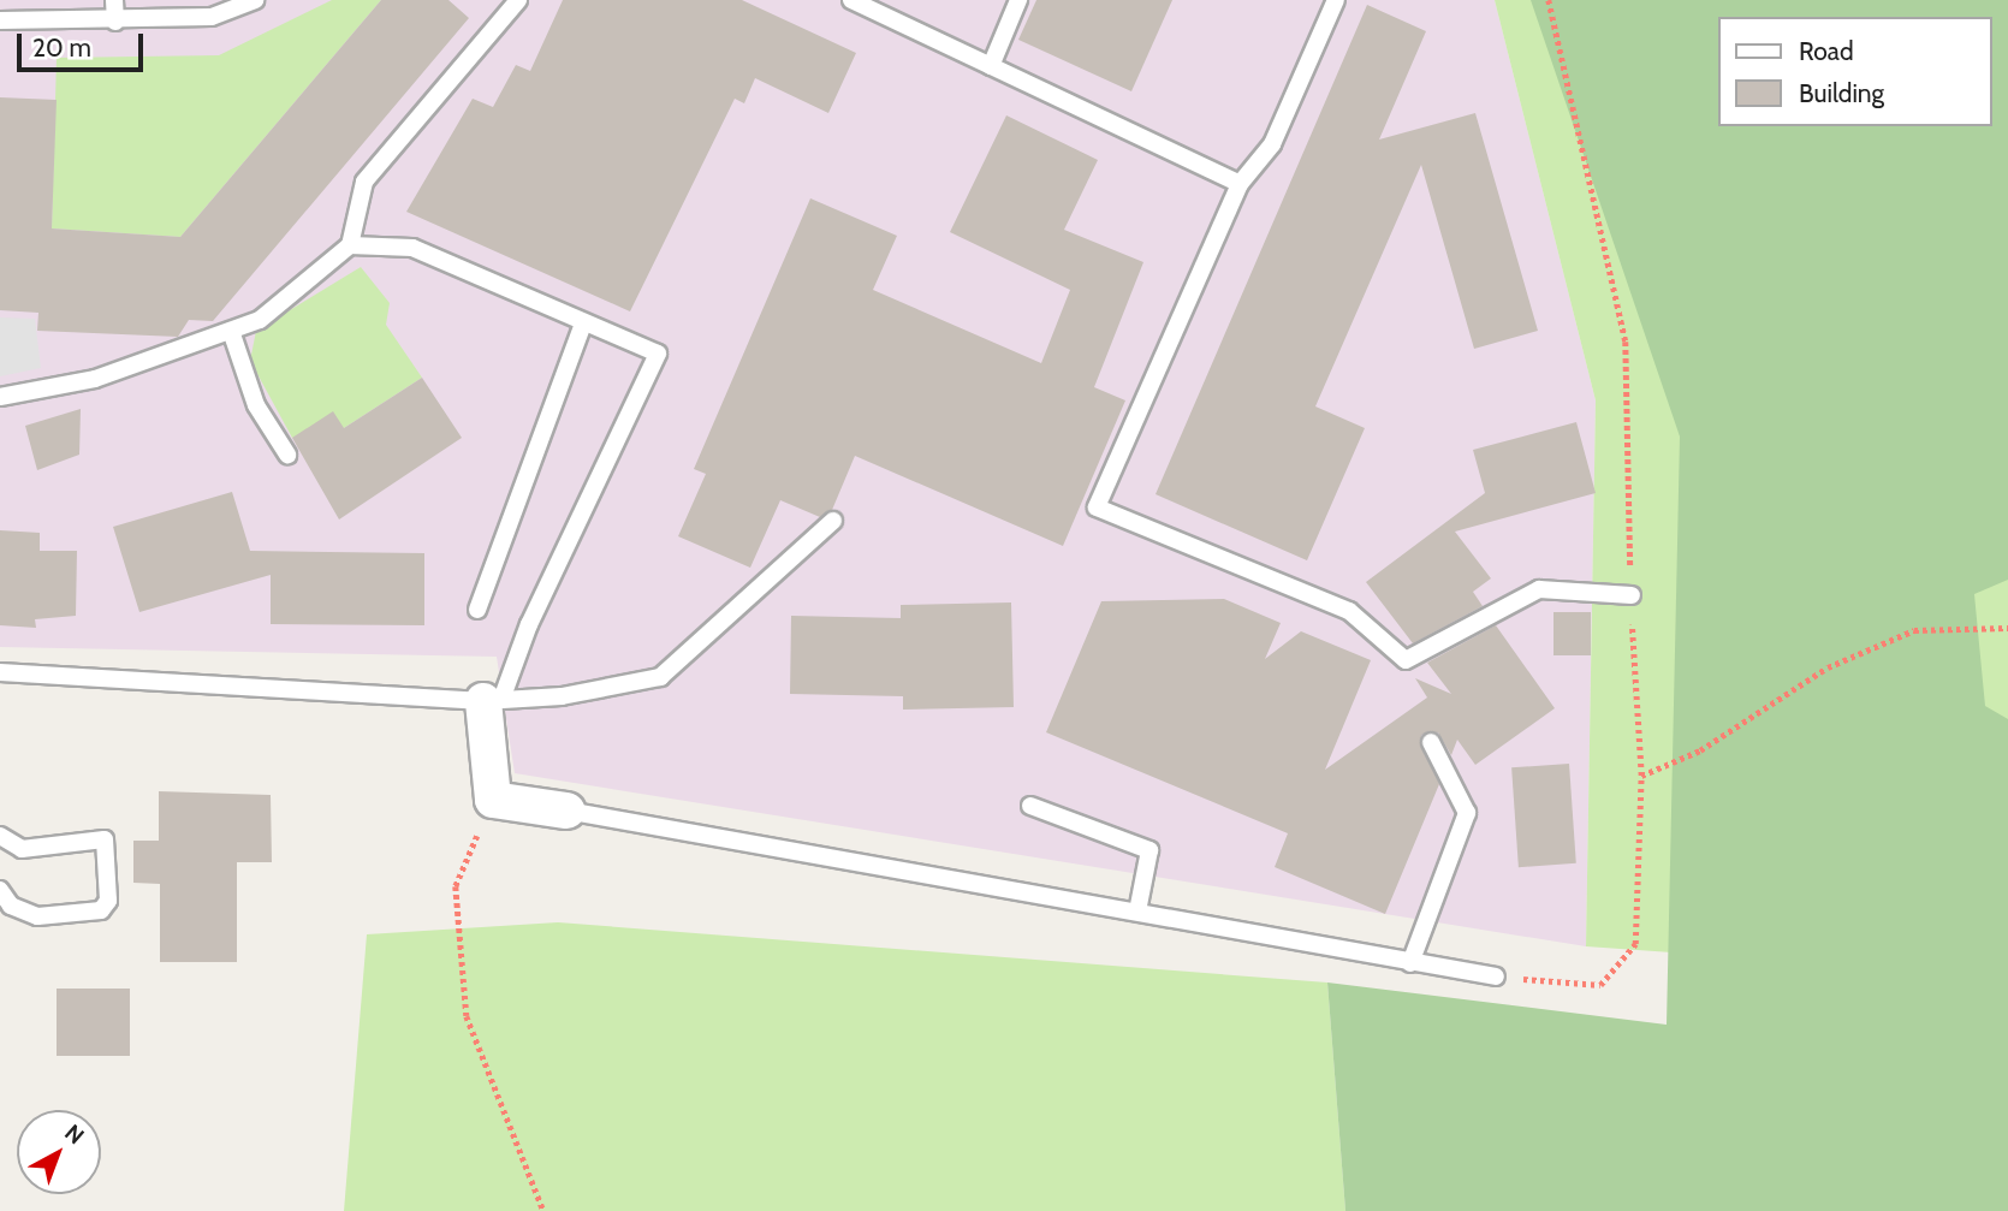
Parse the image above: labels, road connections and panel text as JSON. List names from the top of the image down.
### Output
{
  "legend": ["Road", "Building"],
  "scale_bar": "20 m",
  "north": "top right"
}
